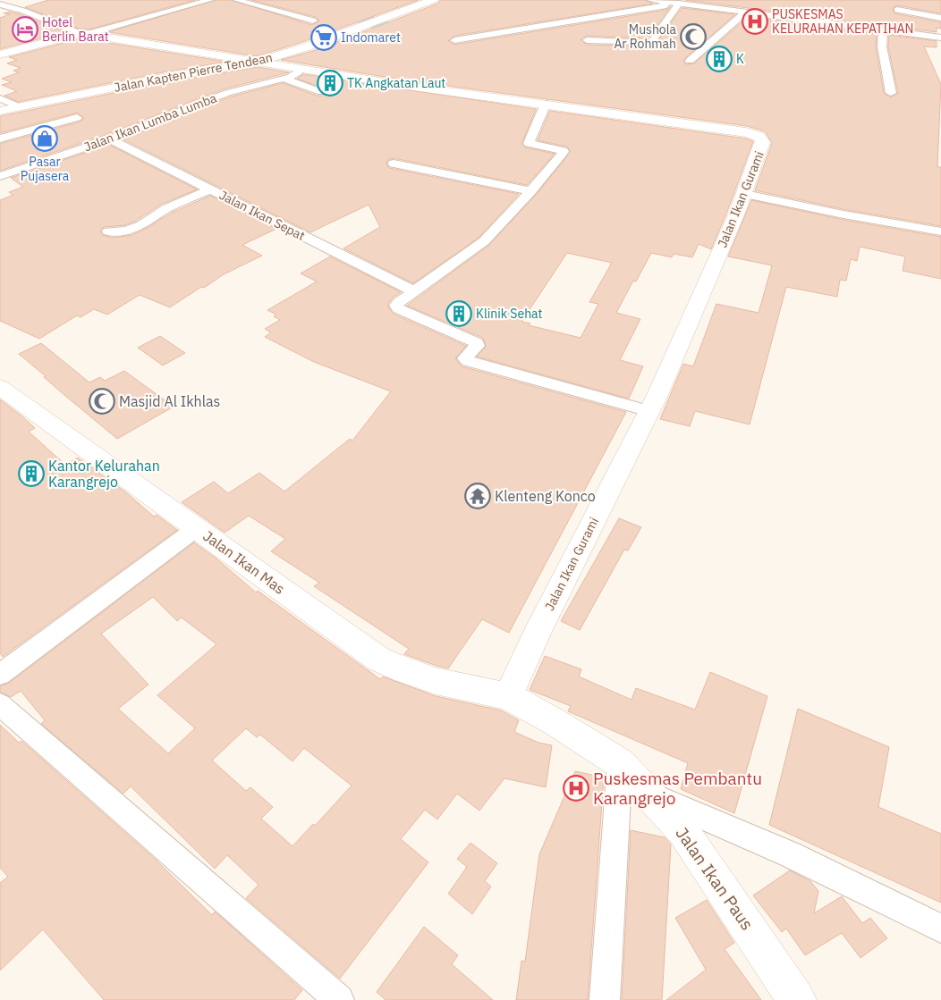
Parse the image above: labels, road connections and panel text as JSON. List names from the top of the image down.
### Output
{
  "streets": {
    "main road": [
      "Jalan Kapten Pierre Tendean",
      "Jalan Ikan Gurami",
      "Jalan Ikan Mas",
      "Jalan Ikan Paus"
    ],
    "street": ["Jalan Ikan Lumba Lumba", "Jalan Ikan Sepat"]
  },
  "crossings": [
    ["Jalan Kapten Pierre Tendean", "Jalan Ikan Gurami"],
    ["Jalan Ikan Lumba Lumba", "Jalan Ikan Gurami"],
    ["Jalan Ikan Lumba Lumba", "Jalan Ikan Sepat"],
    ["Jalan Ikan Gurami", "Jalan Ikan Mas"],
    ["Jalan Ikan Gurami", "Jalan Ikan Paus"],
    ["Jalan Ikan Mas", "Jalan Ikan Paus"]
  ],
  "places": {
    "hospital": ["PUSKESMAS KELURAHAN KEPATIHAN", "Puskesmas Pembantu Karangrejo"],
    "hotel": ["Hotel Berlin Barat"],
    "mosque": ["Mushola Ar Rohmah", "Masjid Al Ikhlas"],
    "supermarket": ["Indomaret"],
    "building": [
      "K",
      "TK Angkatan Laut",
      "Klinik Sehat",
      "Kantor Kelurahan Karangrejo"
    ],
    "shop": ["Pasar Pujasera"],
    "temple": ["Klenteng Konco"]
  }
}
